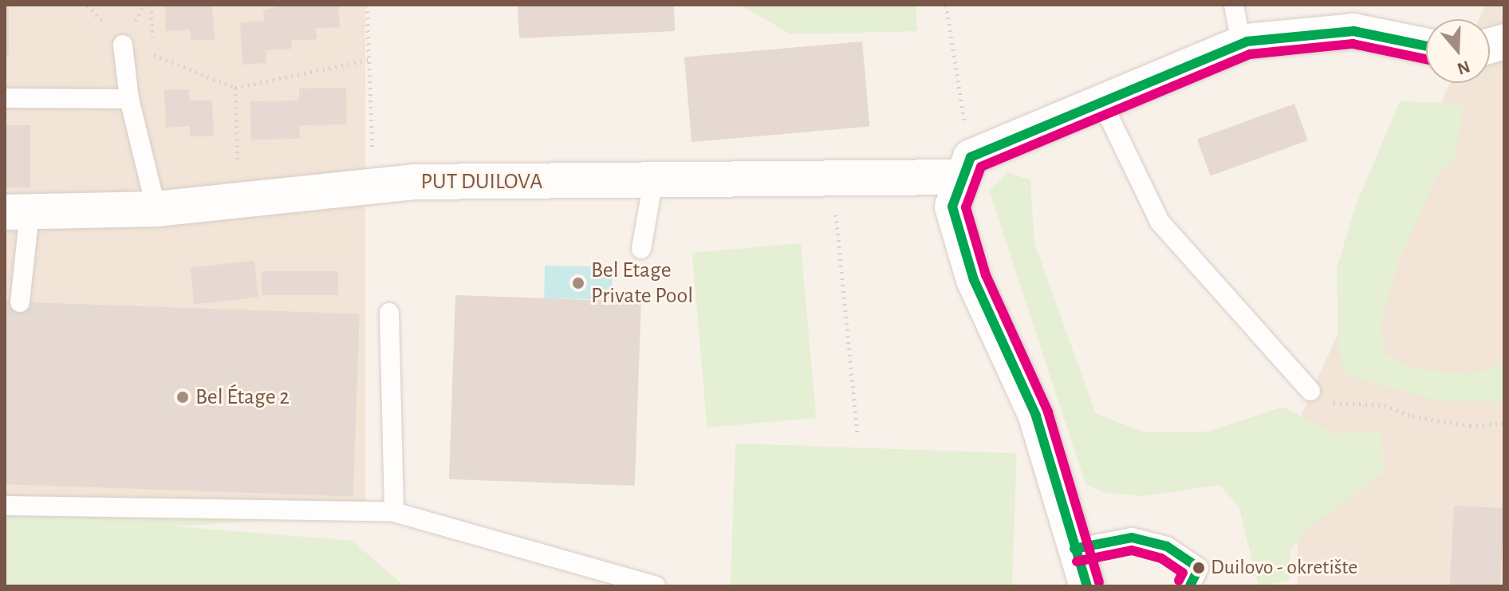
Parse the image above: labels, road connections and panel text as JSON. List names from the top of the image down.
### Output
{
  "streets": {
    "street": ["PUT DUILOVA"]
  },
  "places": ["Bel Etage Private Pool", "Bel Étage 2", "Duilovo - okretište"],
  "north": "bottom"
}
